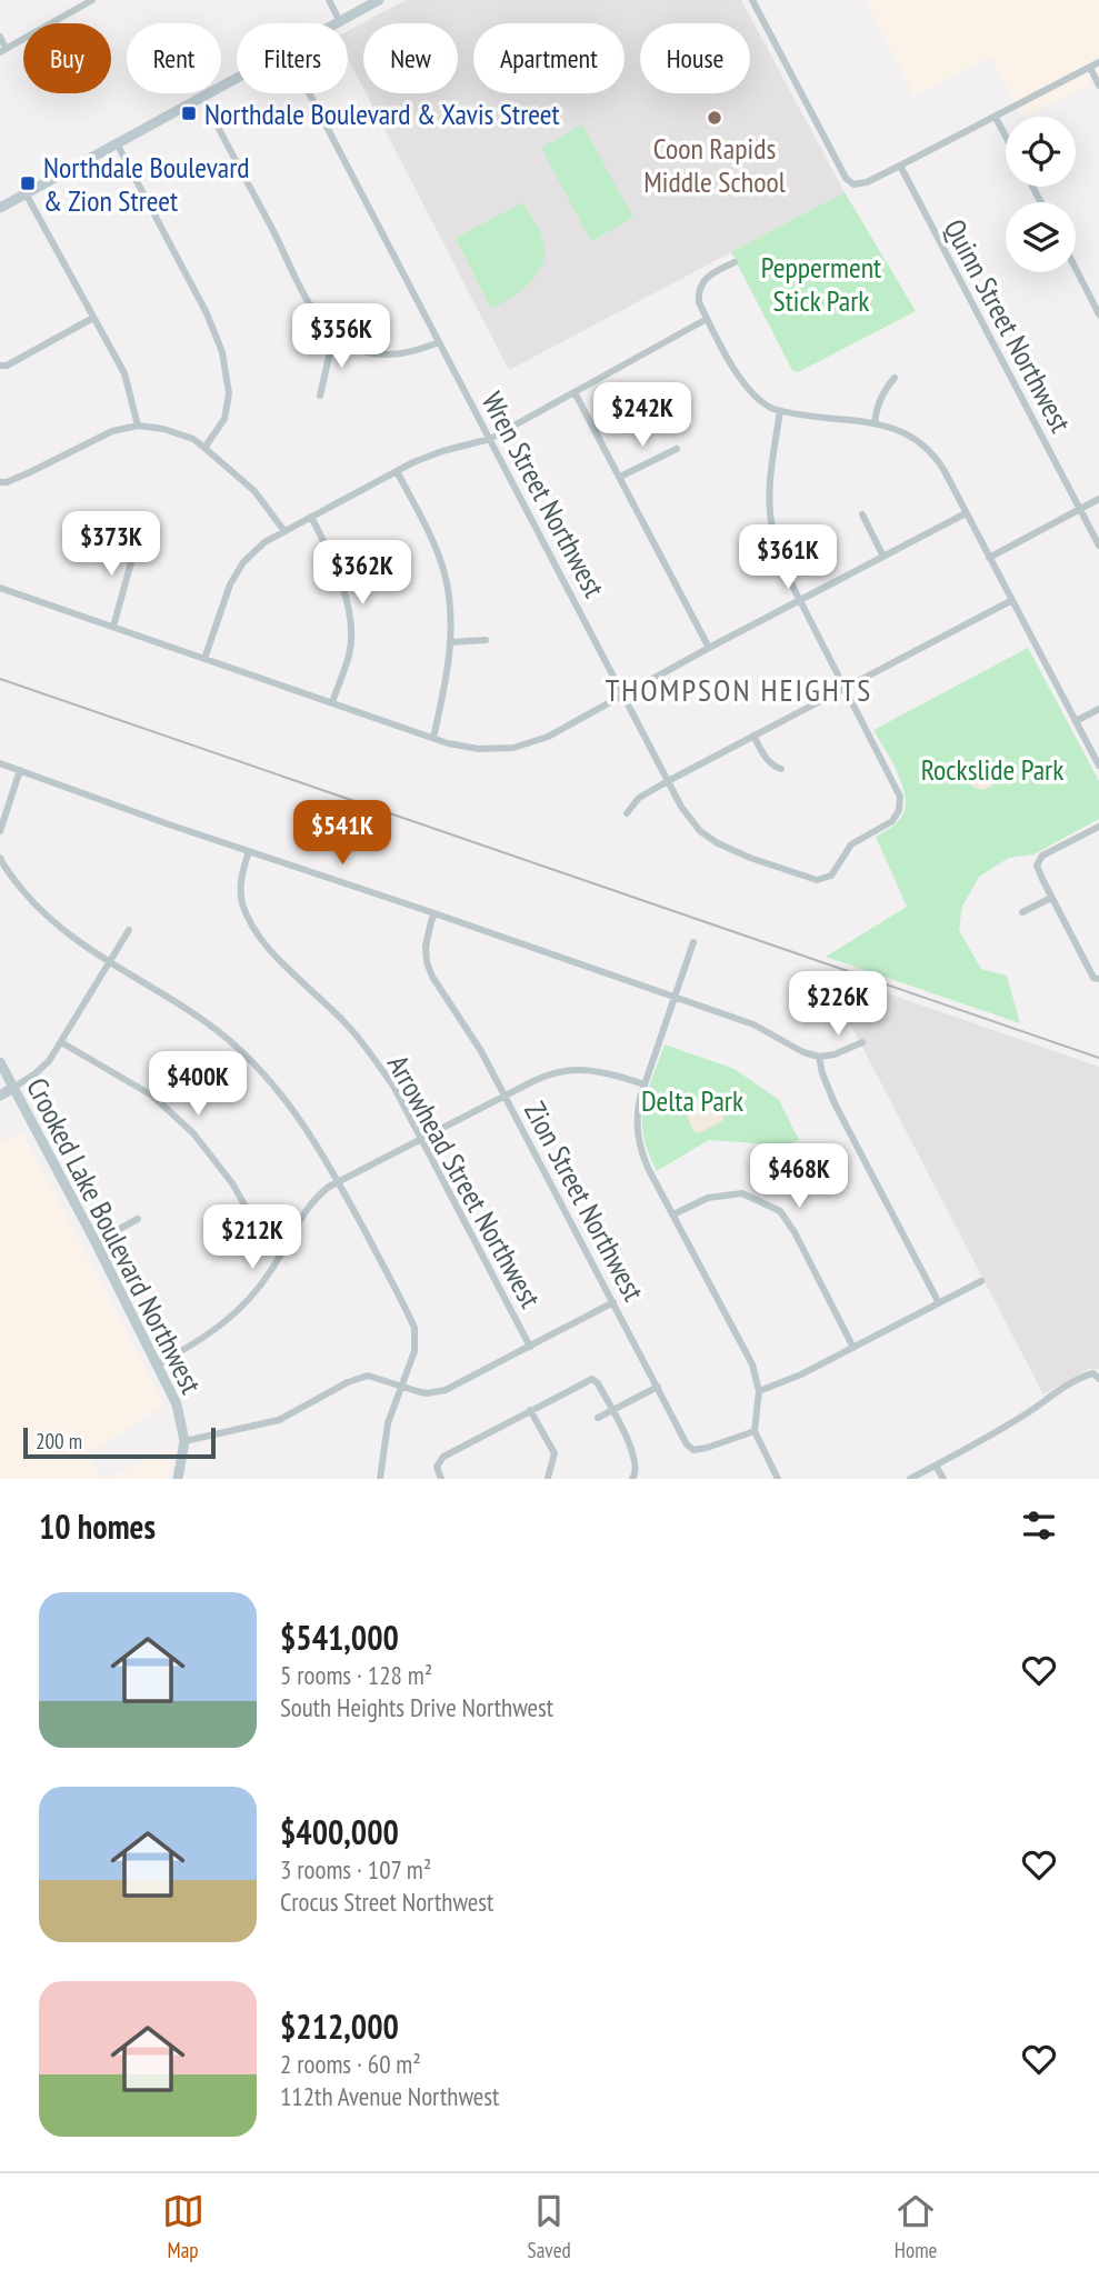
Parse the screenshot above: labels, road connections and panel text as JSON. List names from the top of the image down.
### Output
{
  "streets": {
    "street": [
      "Quinn Street Northwest",
      "Wren Street Northwest",
      "Arrowhead Street Northwest",
      "Zion Street Northwest",
      "Crooked Lake Boulevard Northwest"
    ]
  },
  "districts": ["THOMPSON HEIGHTS"],
  "parks": ["Pepperment Stick Park", "Rockslide Park", "Delta Park"],
  "places": {
    "transit": ["Northdale Boulevard & Xavis Street", "Northdale Boulevard & Zion Street"],
    "other": ["Coon Rapids Middle School"]
  },
  "scale_bar": "200 m",
  "page": {
    "chip": [
      "Buy",
      "Rent",
      "Filters",
      "New",
      "Apartment",
      "House"
    ],
    "price": [
      "$356K",
      "$242K",
      "$373K",
      "$361K",
      "$362K",
      "$541K",
      "$226K",
      "$400K",
      "$468K",
      "$212K"
    ],
    "scale": "200 m",
    "heading": "10 homes",
    "list": [
      {
        "name": "$541,000",
        "note": "5 rooms · 128 m² · South Heights Drive Northwest"
      },
      {
        "name": "$400,000",
        "note": "3 rooms · 107 m² · Crocus Street Northwest"
      },
      {
        "name": "$212,000",
        "note": "2 rooms · 60 m² · 112th Avenue Northwest"
      }
    ],
    "tabs": ["Map", "Saved", "Home"]
  }
}
